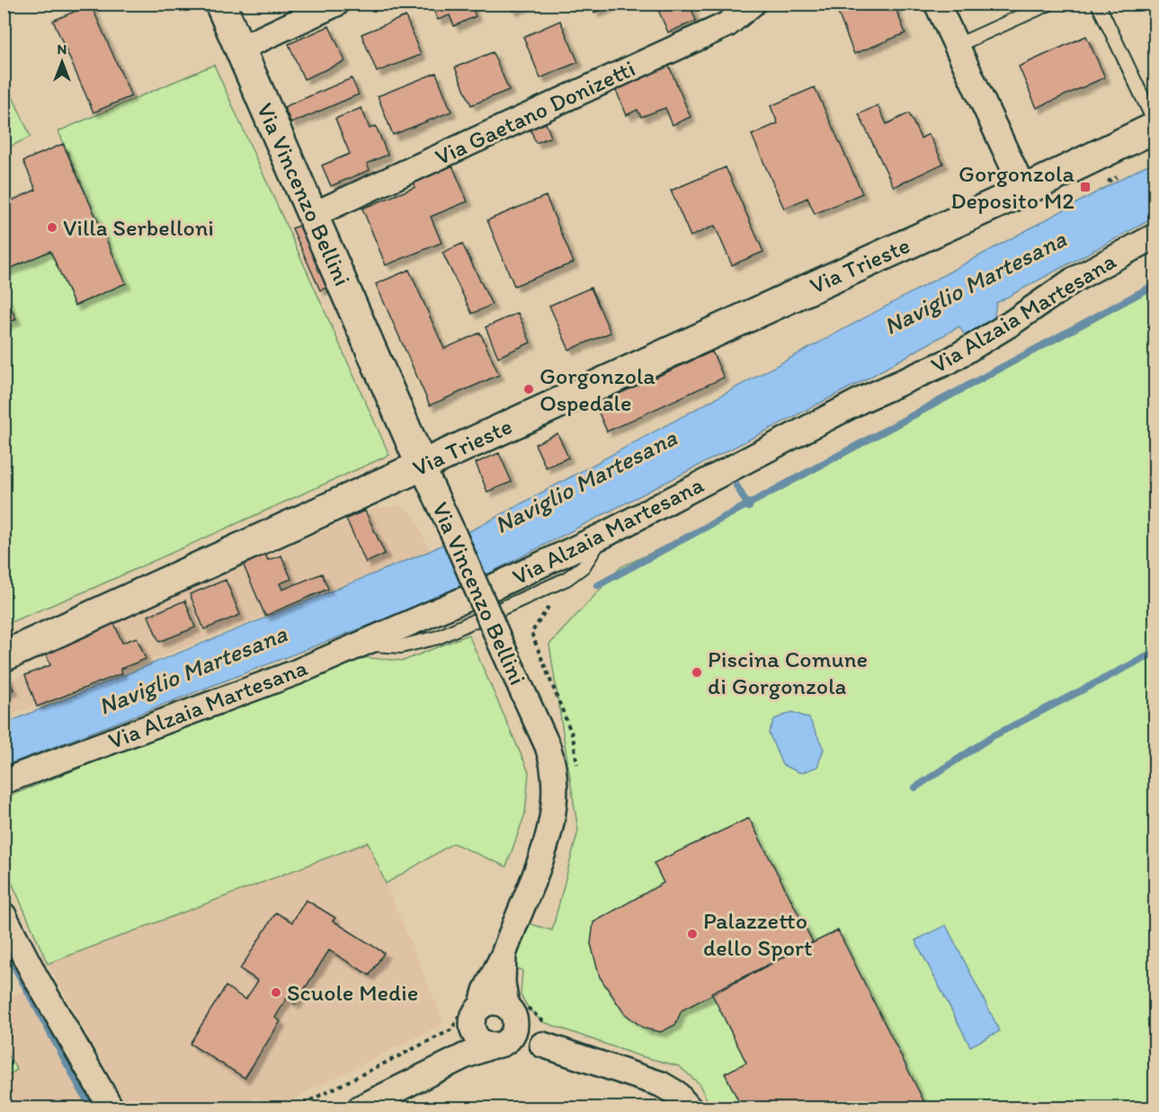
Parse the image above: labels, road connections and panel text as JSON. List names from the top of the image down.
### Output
{
  "streets": {
    "street": [
      "Via Gaetano Donizetti",
      "Via Vincenzo Bellini",
      "Via Trieste",
      "Via Alzaia Martesana"
    ]
  },
  "crossings": [
    ["Via Gaetano Donizetti", "Via Vincenzo Bellini"],
    ["Via Vincenzo Bellini", "Via Trieste"]
  ],
  "water": ["Naviglio Martesana"],
  "places": {
    "transit": ["Gorgonzola Deposito M2"],
    "other": [
      "Villa Serbelloni",
      "Gorgonzola Ospedale",
      "Piscina Comune di Gorgonzola",
      "Palazzetto dello Sport",
      "Scuole Medie"
    ]
  },
  "north": "top"
}
